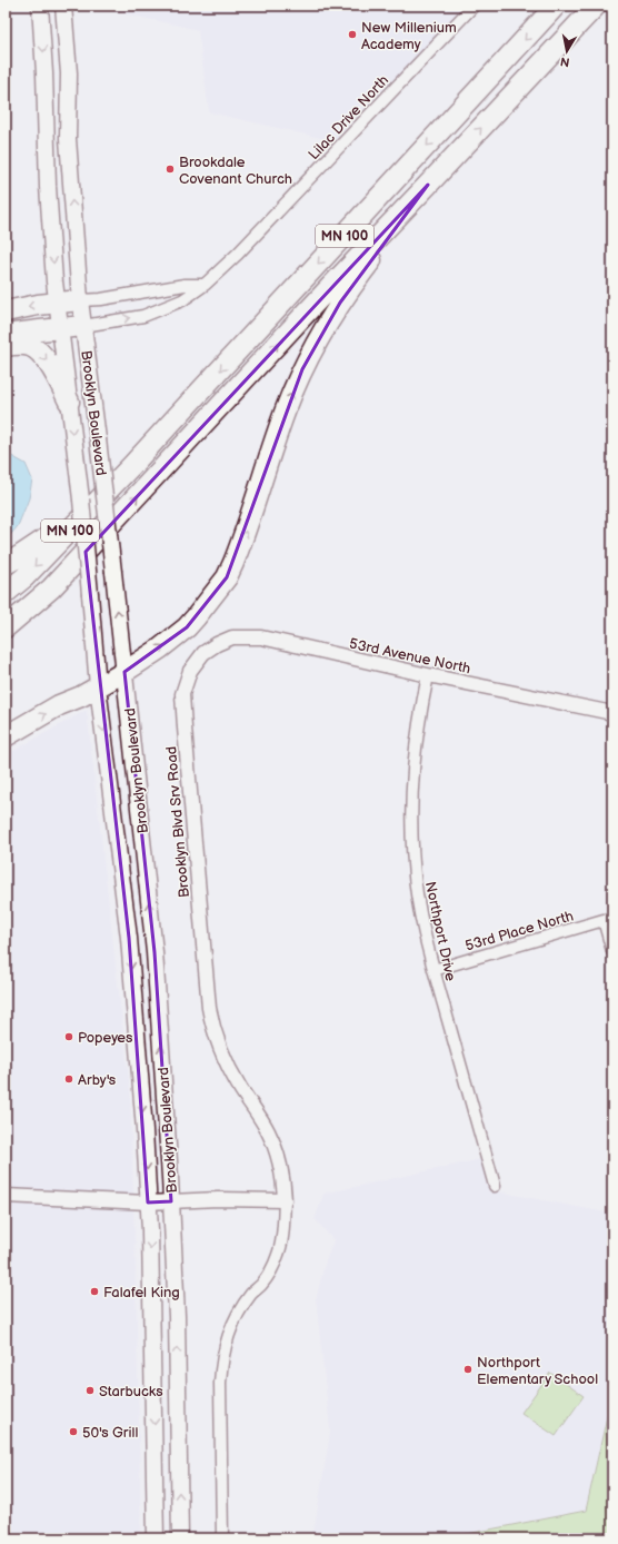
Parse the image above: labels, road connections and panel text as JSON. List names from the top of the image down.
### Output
{
  "streets": {
    "highway": ["MN 100"],
    "main road": ["Brooklyn Boulevard"],
    "street": [
      "Lilac Drive North",
      "53rd Avenue North",
      "Brooklyn Blvd Srv Road",
      "53rd Place North",
      "Northport Drive"
    ]
  },
  "crossings": [
    ["Lilac Drive North", "Brooklyn Boulevard"],
    ["53rd Avenue North", "Brooklyn Blvd Srv Road"],
    ["53rd Avenue North", "Northport Drive"],
    ["53rd Place North", "Northport Drive"]
  ],
  "places": [
    "New Millenium Academy",
    "Brookdale Covenant Church",
    "Popeyes",
    "Arby's",
    "Falafel King",
    "Northport Elementary School",
    "Starbucks",
    "50's Grill"
  ],
  "north": "bottom"
}
